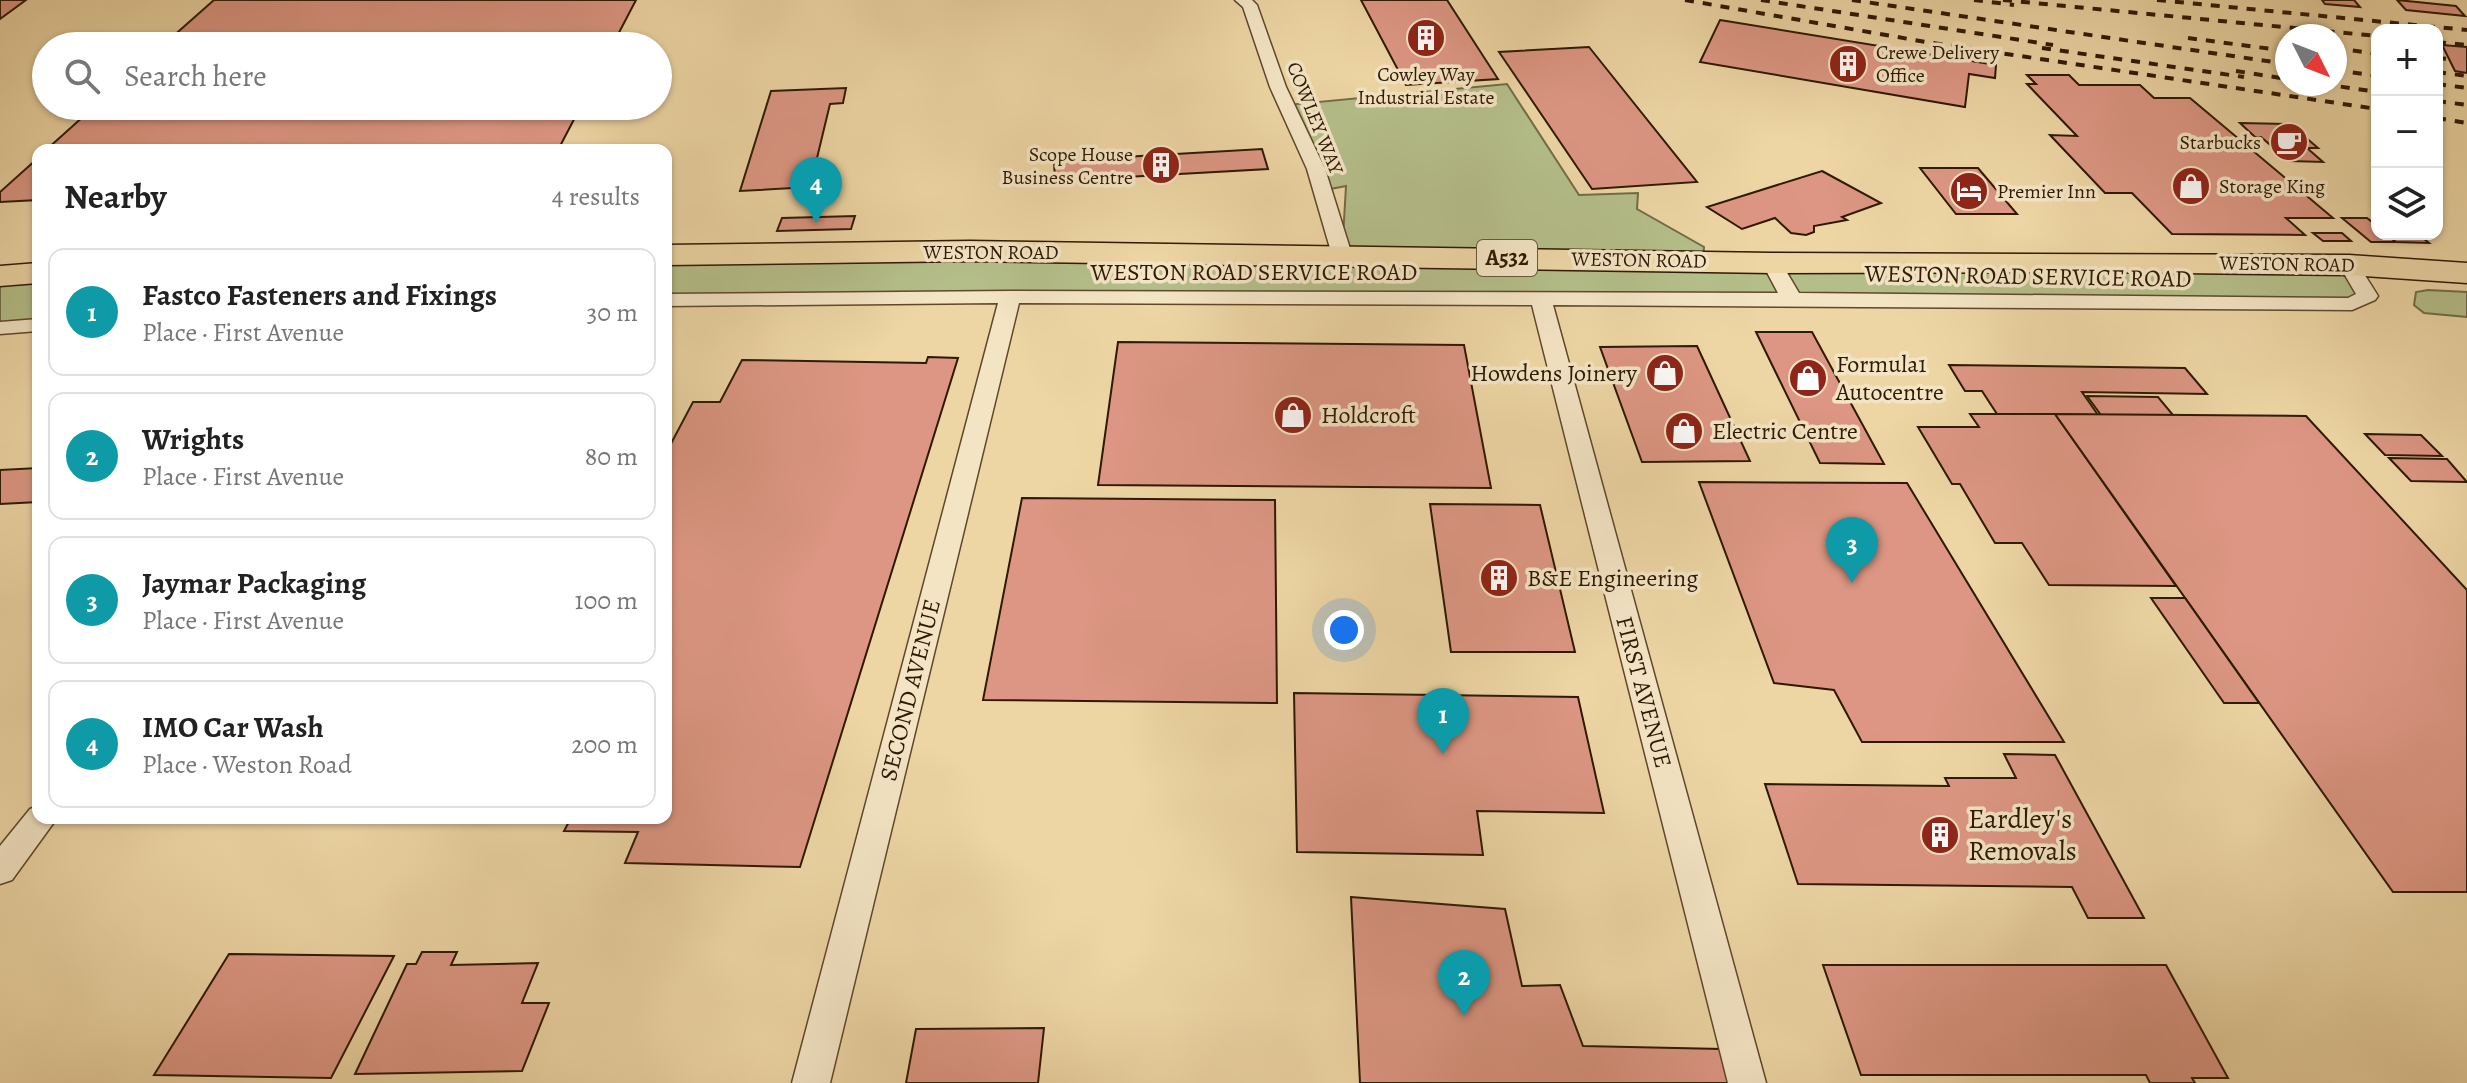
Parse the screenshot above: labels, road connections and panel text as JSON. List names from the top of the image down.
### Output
{
  "streets": {
    "main road": ["WESTON ROAD", "A532"],
    "street": [
      "COWLEY WAY",
      "WESTON ROAD SERVICE ROAD",
      "SECOND AVENUE",
      "FIRST AVENUE"
    ]
  },
  "crossings": [
    ["COWLEY WAY", "WESTON ROAD"],
    ["WESTON ROAD", "WESTON ROAD SERVICE ROAD"],
    ["WESTON ROAD SERVICE ROAD", "SECOND AVENUE"],
    ["WESTON ROAD SERVICE ROAD", "FIRST AVENUE"]
  ],
  "places": {
    "building": [
      "Cowley Way Industrial Estate",
      "Crewe Delivery Office",
      "Scope House Business Centre",
      "B&E Engineering",
      "Eardley's Removals"
    ],
    "cafe": ["Starbucks"],
    "shop": [
      "Storage King",
      "Howdens Joinery",
      "Formula1 Autocentre",
      "Holdcroft",
      "Electric Centre"
    ],
    "hotel": ["Premier Inn"]
  },
  "north": "bottom right",
  "page": {
    "map_buttons": ["+", "−"],
    "search": "Search here",
    "heading": ["Nearby", "4 results"],
    "pins": [
      "4",
      "3",
      "1",
      "2"
    ],
    "list": [
      {
        "mark": "1",
        "name": "Fastco Fasteners and Fixings",
        "note": "Place · First Avenue",
        "value": "30 m"
      },
      {
        "mark": "2",
        "name": "Wrights",
        "note": "Place · First Avenue",
        "value": "80 m"
      },
      {
        "mark": "3",
        "name": "Jaymar Packaging",
        "note": "Place · First Avenue",
        "value": "100 m"
      },
      {
        "mark": "4",
        "name": "IMO Car Wash",
        "note": "Place · Weston Road",
        "value": "200 m"
      }
    ]
  }
}
